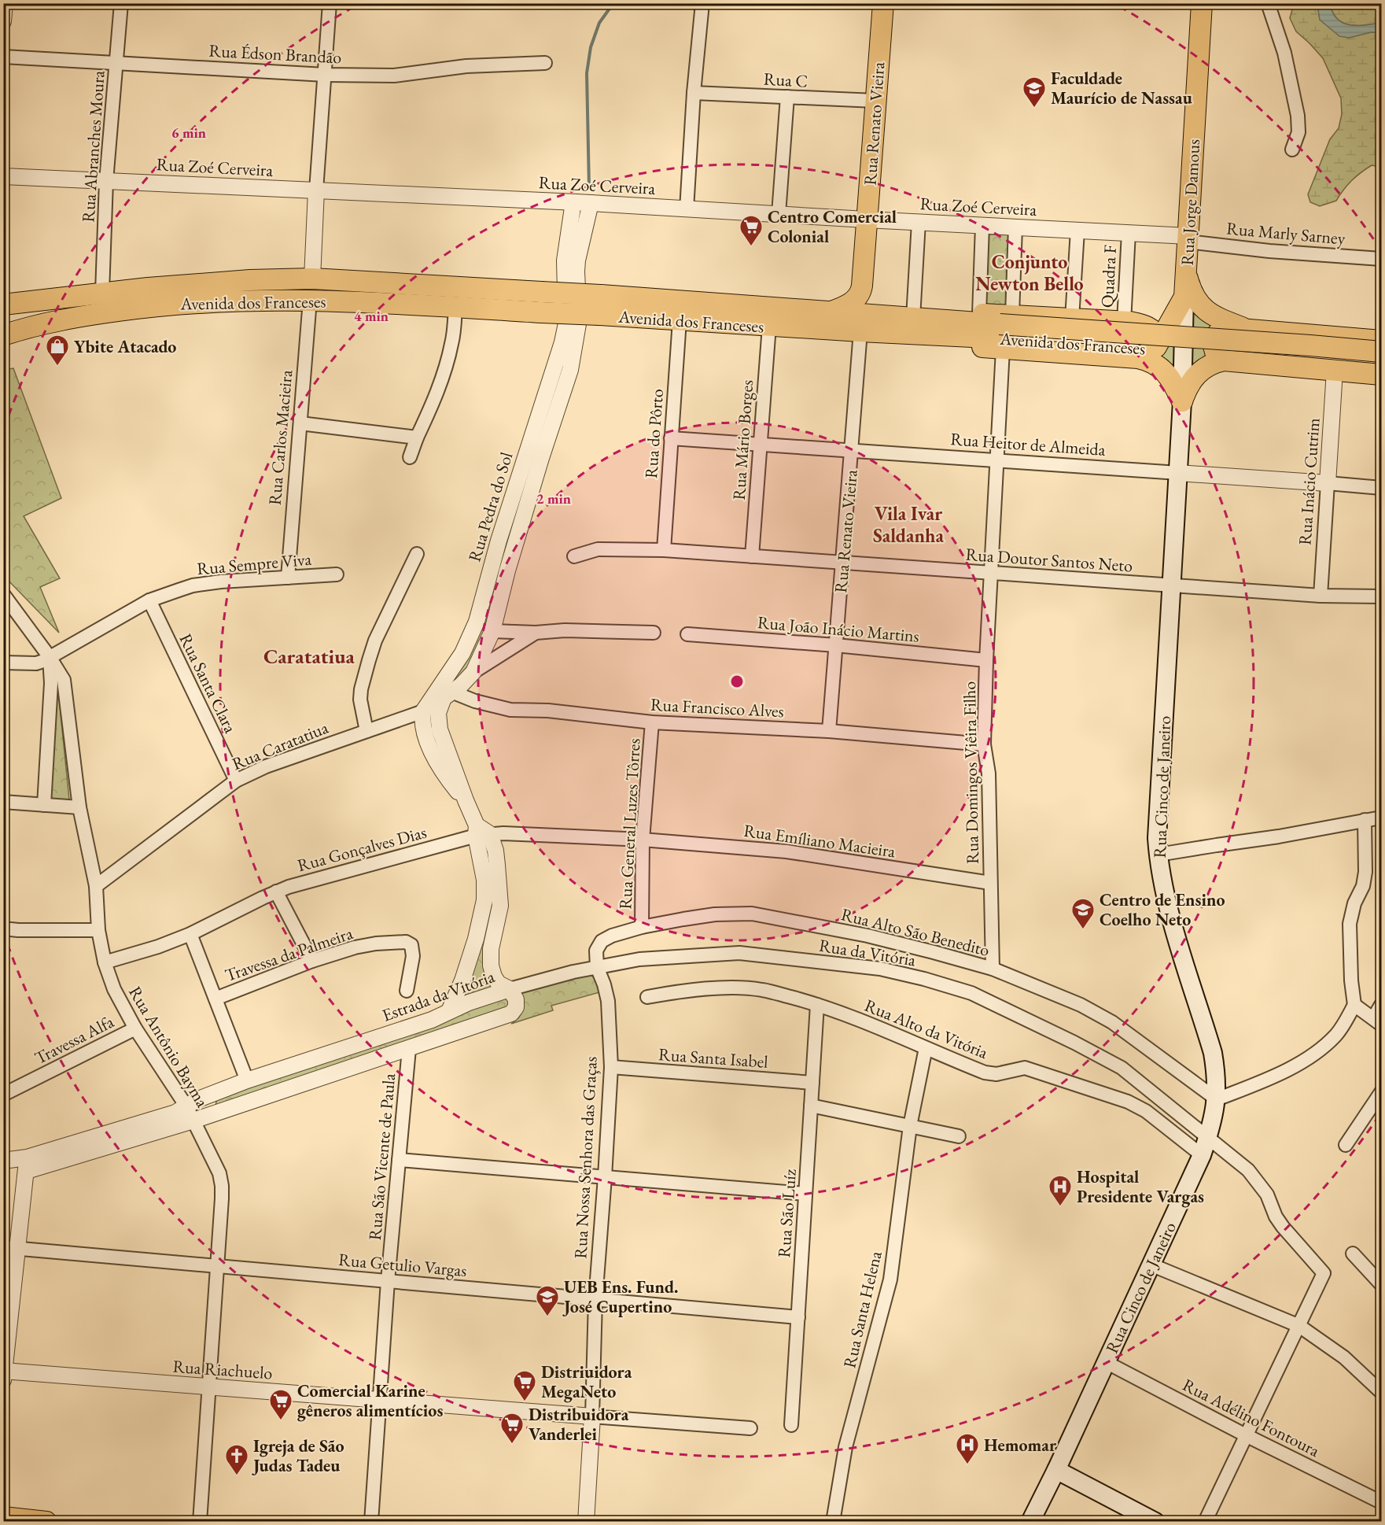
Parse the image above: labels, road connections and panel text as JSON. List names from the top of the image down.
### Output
{
  "streets": {
    "main road": [
      "Rua Renato Vieira",
      "Rua Jorge Damous",
      "Avenida dos Franceses",
      "Rua Cinco de Janeiro"
    ],
    "street": [
      "Rua Édson Brandão",
      "Rua C",
      "Rua Abranches Moura",
      "Rua Zoé Cerveira",
      "Rua Marly Sarney",
      "Quadra F",
      "Rua do Pôrto",
      "Rua Carlos Macieira",
      "Rua Mário Borges",
      "Rua Heitor de Almeida",
      "Rua Inácio Cutrim",
      "Rua Pedra do Sol",
      "Rua Doutor Santos Neto",
      "Rua Sempre Viva",
      "Rua João Inácio Martins",
      "Rua Santa Clara",
      "Rua Francisco Alves",
      "Rua Caratatiua",
      "Rua Domingos Viêira Filho",
      "Rua General Luzes Tôrres",
      "Rua Emíliano Macieira",
      "Rua Gonçalves Dias",
      "Rua Alto São Benedito",
      "Rua da Vitória",
      "Travessa da Palmeira",
      "Estrada da Vitória",
      "Rua Alto da Vitória",
      "Travessa Alfa",
      "Rua Antônio Bayma",
      "Rua Santa Isabel",
      "Rua São Vicente de Paula",
      "Rua Nossa Senhora das Graças",
      "Rua São Luíz",
      "Rua Getulio Vargas",
      "Rua Santa Helena",
      "Rua Riachuelo",
      "Rua Adélino Fontoura"
    ]
  },
  "crossings": [
    ["Rua Édson Brandão", "Rua Abranches Moura"],
    ["Rua C", "Rua Renato Vieira"],
    ["Rua Renato Vieira", "Rua Zoé Cerveira"],
    ["Rua Renato Vieira", "Avenida dos Franceses"],
    ["Rua Renato Vieira", "Rua Heitor de Almeida"],
    ["Rua Renato Vieira", "Rua Doutor Santos Neto"],
    ["Rua Renato Vieira", "Rua João Inácio Martins"],
    ["Rua Renato Vieira", "Rua Francisco Alves"],
    ["Rua Abranches Moura", "Rua Zoé Cerveira"],
    ["Rua Abranches Moura", "Avenida dos Franceses"],
    ["Rua Zoé Cerveira", "Rua Jorge Damous"],
    ["Rua Zoé Cerveira", "Rua Marly Sarney"],
    ["Rua Zoé Cerveira", "Quadra F"],
    ["Rua Zoé Cerveira", "Rua Pedra do Sol"],
    ["Rua Zoé Cerveira", "Rua Domingos Viêira Filho"],
    ["Rua Jorge Damous", "Rua Marly Sarney"],
    ["Rua Jorge Damous", "Rua Cinco de Janeiro"],
    ["Avenida dos Franceses", "Rua do Pôrto"],
    ["Avenida dos Franceses", "Rua Carlos Macieira"],
    ["Avenida dos Franceses", "Rua Mário Borges"],
    ["Avenida dos Franceses", "Rua Domingos Viêira Filho"],
    ["Rua do Pôrto", "Rua Heitor de Almeida"],
    ["Rua do Pôrto", "Rua Doutor Santos Neto"],
    ["Rua Carlos Macieira", "Rua Sempre Viva"],
    ["Rua Mário Borges", "Rua Heitor de Almeida"],
    ["Rua Mário Borges", "Rua Doutor Santos Neto"],
    ["Rua Heitor de Almeida", "Rua Inácio Cutrim"],
    ["Rua Heitor de Almeida", "Rua Domingos Viêira Filho"],
    ["Rua Heitor de Almeida", "Rua Cinco de Janeiro"],
    ["Rua Inácio Cutrim", "Rua Doutor Santos Neto"],
    ["Rua Pedra do Sol", "Rua Francisco Alves"],
    ["Rua Pedra do Sol", "Rua Caratatiua"],
    ["Rua Pedra do Sol", "Rua Gonçalves Dias"],
    ["Rua Pedra do Sol", "Rua da Vitória"],
    ["Rua Pedra do Sol", "Estrada da Vitória"],
    ["Rua Doutor Santos Neto", "Rua Domingos Viêira Filho"],
    ["Rua Doutor Santos Neto", "Rua Cinco de Janeiro"],
    ["Rua Sempre Viva", "Rua Santa Clara"],
    ["Rua Sempre Viva", "Rua Antônio Bayma"],
    ["Rua João Inácio Martins", "Rua Domingos Viêira Filho"],
    ["Rua Santa Clara", "Rua Caratatiua"],
    ["Rua Francisco Alves", "Rua Domingos Viêira Filho"],
    ["Rua Francisco Alves", "Rua General Luzes Tôrres"],
    ["Rua Caratatiua", "Rua Antônio Bayma"],
    ["Rua Domingos Viêira Filho", "Rua Emíliano Macieira"],
    ["Rua Domingos Viêira Filho", "Rua Alto São Benedito"],
    ["Rua Cinco de Janeiro", "Rua Alto São Benedito"],
    ["Rua Cinco de Janeiro", "Rua da Vitória"],
    ["Rua Cinco de Janeiro", "Rua Alto da Vitória"],
    ["Rua Cinco de Janeiro", "Rua Adélino Fontoura"],
    ["Rua General Luzes Tôrres", "Rua Emíliano Macieira"],
    ["Rua General Luzes Tôrres", "Rua Gonçalves Dias"],
    ["Rua General Luzes Tôrres", "Rua Alto São Benedito"],
    ["Rua Emíliano Macieira", "Rua Gonçalves Dias"],
    ["Rua Gonçalves Dias", "Rua Antônio Bayma"],
    ["Rua Alto São Benedito", "Rua da Vitória"],
    ["Rua Alto São Benedito", "Rua Nossa Senhora das Graças"],
    ["Rua da Vitória", "Estrada da Vitória"],
    ["Rua da Vitória", "Rua Nossa Senhora das Graças"],
    ["Estrada da Vitória", "Rua Antônio Bayma"],
    ["Estrada da Vitória", "Rua São Vicente de Paula"],
    ["Rua Alto da Vitória", "Rua São Luíz"],
    ["Rua Alto da Vitória", "Rua Santa Helena"],
    ["Travessa Alfa", "Rua Antônio Bayma"],
    ["Rua Antônio Bayma", "Rua Getulio Vargas"],
    ["Rua Antônio Bayma", "Rua Riachuelo"],
    ["Rua Santa Isabel", "Rua Nossa Senhora das Graças"],
    ["Rua Santa Isabel", "Rua São Luíz"],
    ["Rua São Vicente de Paula", "Rua Getulio Vargas"],
    ["Rua São Vicente de Paula", "Rua Riachuelo"],
    ["Rua Nossa Senhora das Graças", "Rua Getulio Vargas"],
    ["Rua Nossa Senhora das Graças", "Rua Riachuelo"],
    ["Rua São Luíz", "Rua Getulio Vargas"]
  ],
  "districts": ["Conjunto Newton Bello", "Vila Ivar Saldanha", "Caratatiua"],
  "places": {
    "school or university": ["Faculdade Maurício de Nassau", "Centro de Ensino Coelho Neto", "UEB Ens. Fund. José Cupertino"],
    "supermarket": [
      "Centro Comercial Colonial",
      "Distriuidora MegaNeto",
      "Comercial Karine gêneros alimentícios",
      "Distribuidora Vanderlei"
    ],
    "shop": ["Ybite Atacado"],
    "hospital": ["Hospital Presidente Vargas", "Hemomar"],
    "church": ["Igreja de São Judas Tadeu"]
  },
  "rings": ["6 min", "4 min", "2 min"]
}
